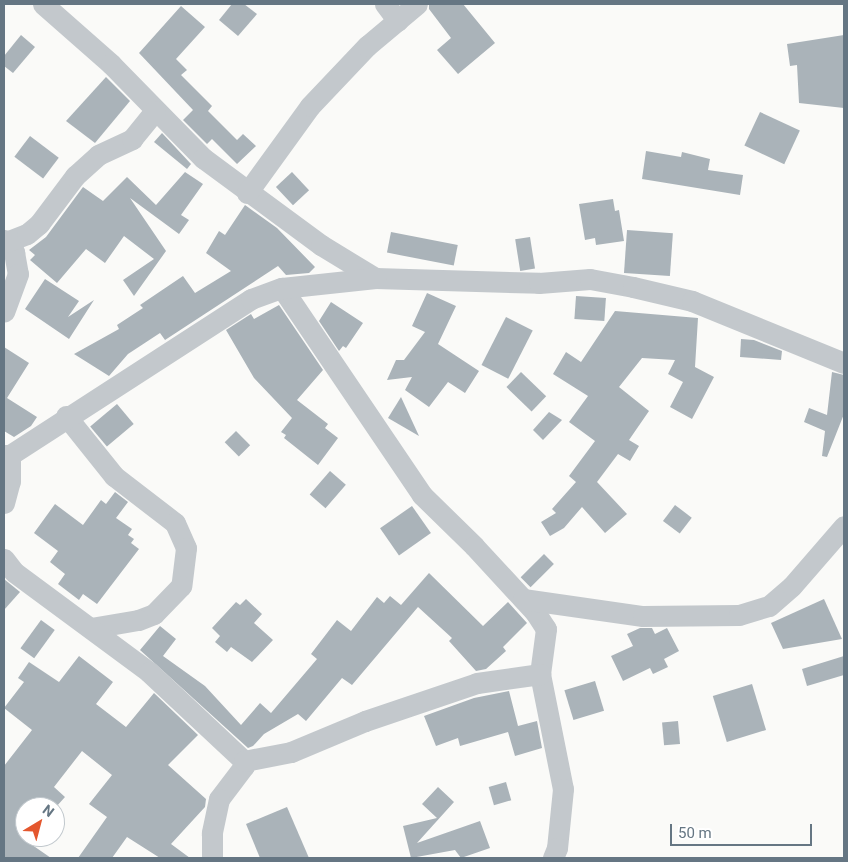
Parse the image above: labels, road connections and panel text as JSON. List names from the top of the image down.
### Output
{
  "scale_bar": "50 m",
  "north": "top right"
}
